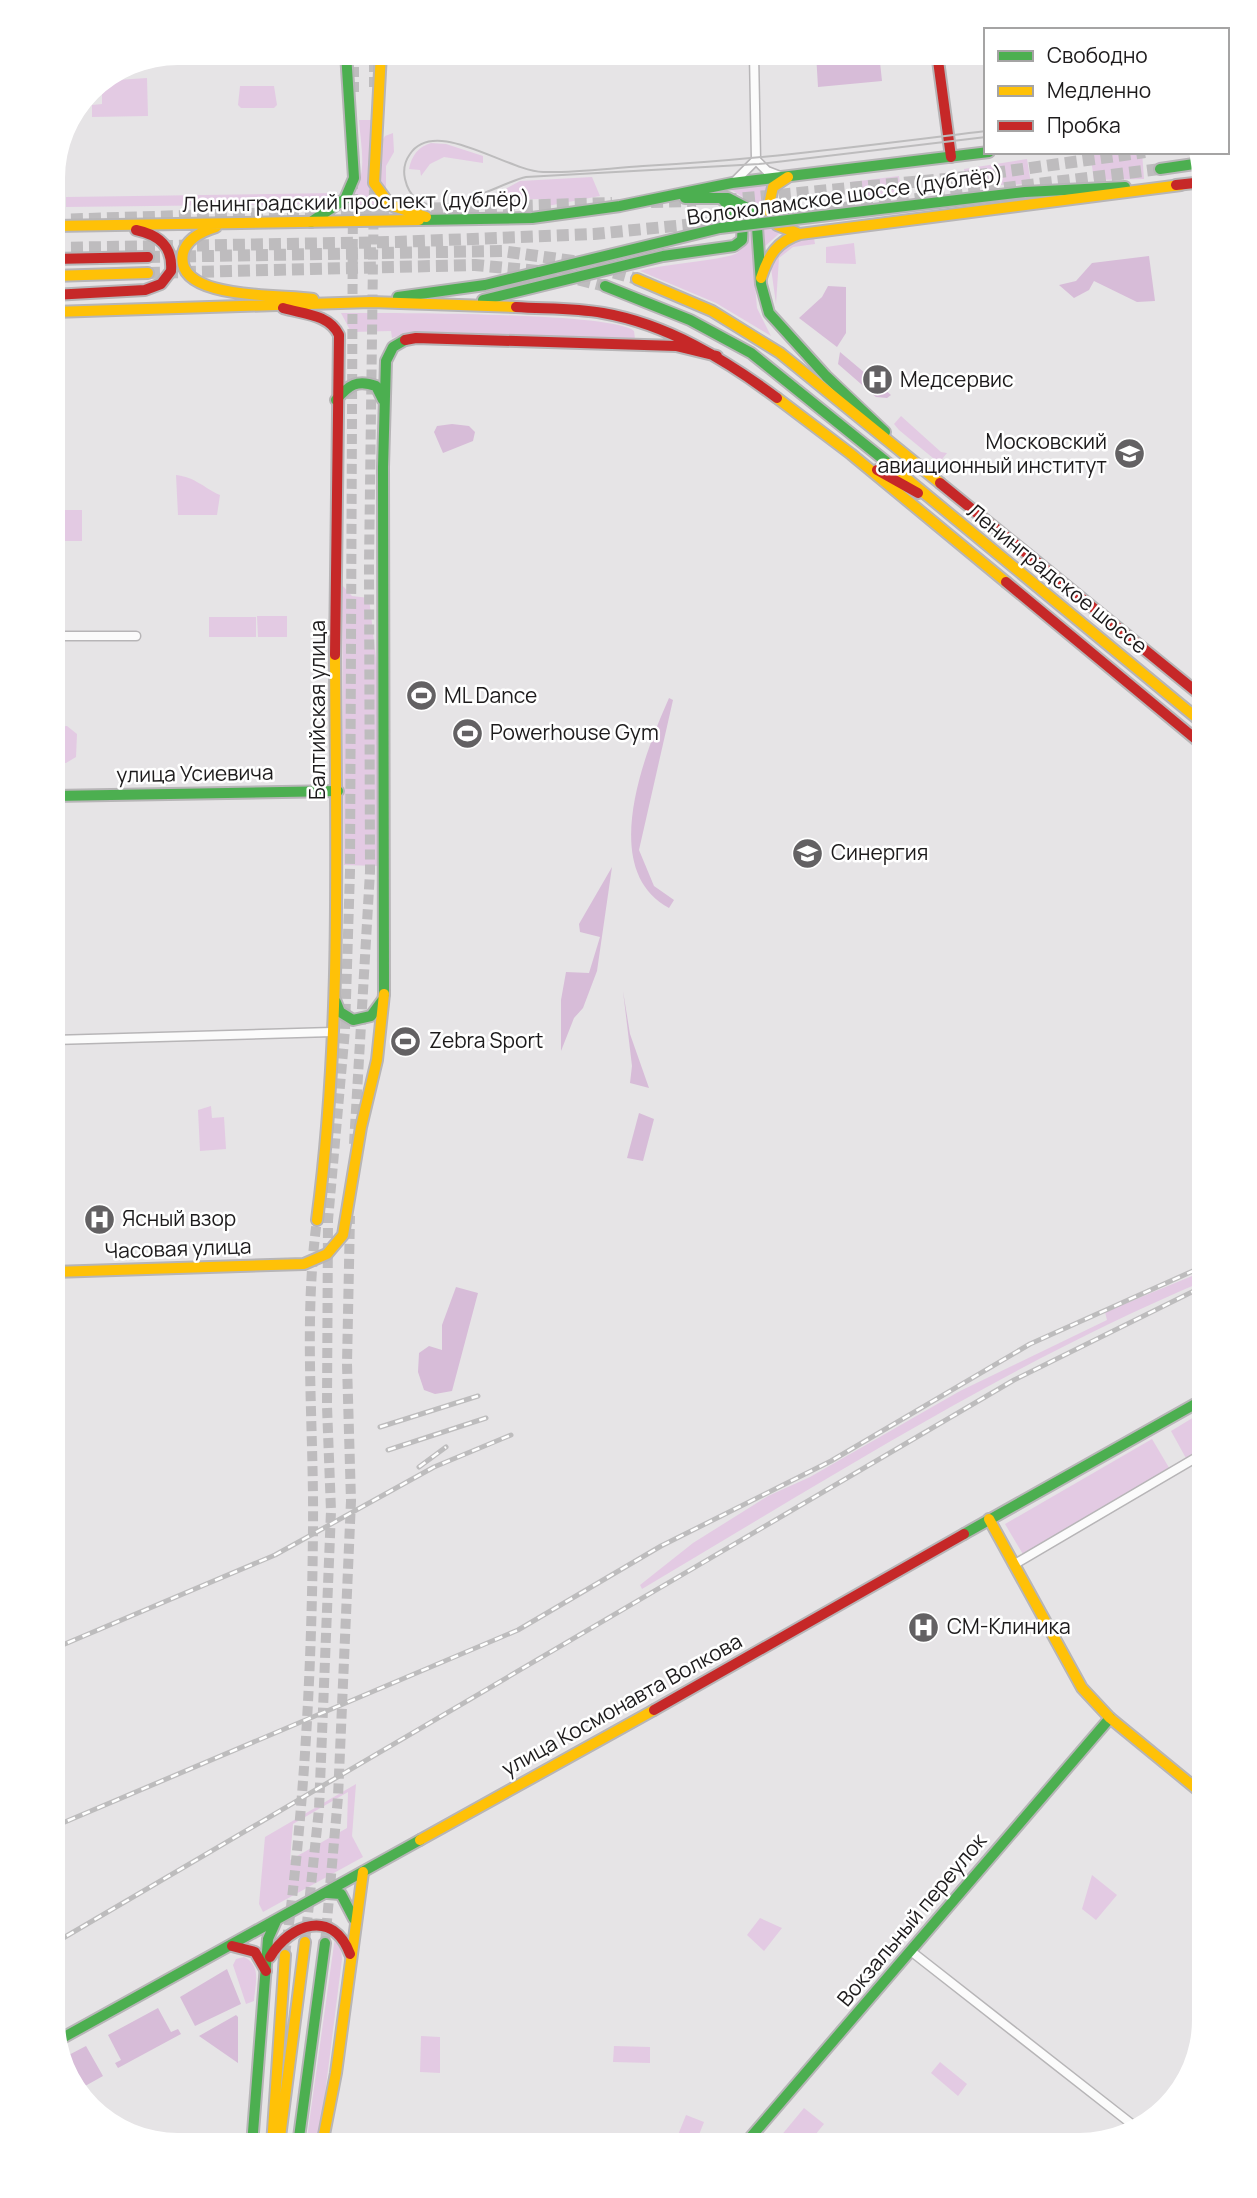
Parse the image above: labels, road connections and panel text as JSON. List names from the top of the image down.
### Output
{
  "streets": {
    "main road": [
      "Волоколамское шоссе (дублёр)",
      "Ленинградский проспект (дублёр)",
      "Ленинградское шоссе",
      "Балтийская улица",
      "улица Усиевича",
      "Часовая улица",
      "улица Космонавта Волкова",
      "Вокзальный переулок"
    ]
  },
  "crossings": [
    ["Волоколамское шоссе (дублёр)", "Ленинградский проспект (дублёр)"],
    ["Балтийская улица", "улица Усиевича"]
  ],
  "places": {
    "hospital": ["Медсервис", "Ясный взор", "СМ-Клиника"],
    "school or university": ["Московский авиационный институт", "Синергия"],
    "sports": ["ML Dance", "Powerhouse Gym", "Zebra Sport"]
  },
  "legend": ["Свободно", "Медленно", "Пробка"]
}
